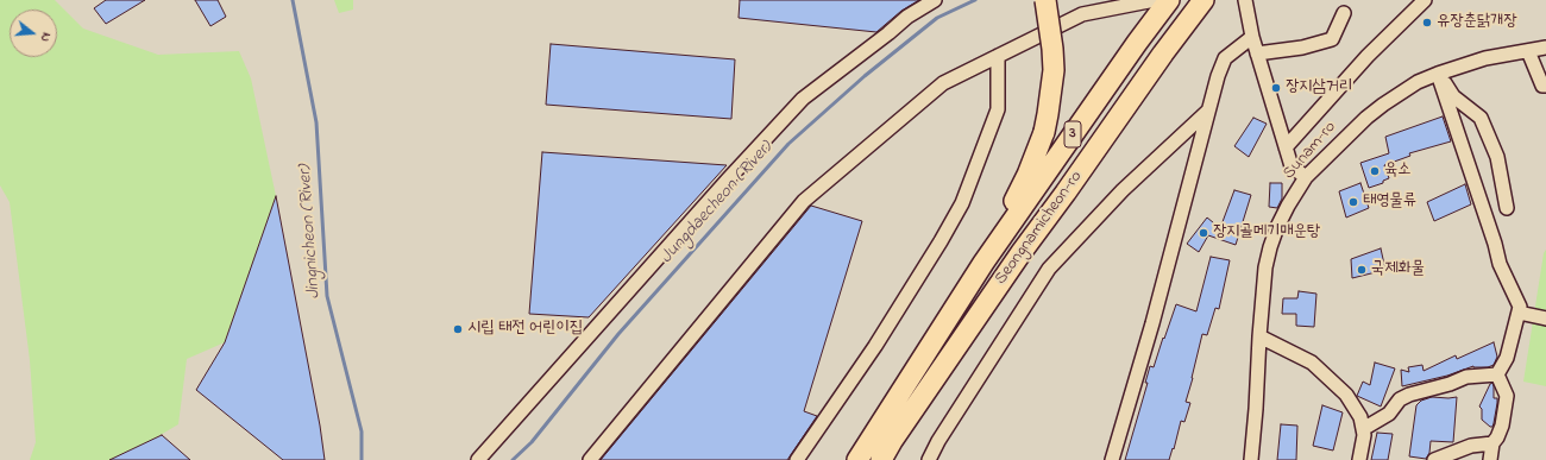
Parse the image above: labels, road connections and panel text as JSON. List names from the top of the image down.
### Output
{
  "streets": {
    "highway": ["3", "Seongnamicheon-ro"],
    "street": ["Sunam-ro"]
  },
  "water": ["Jungdaecheon (River)", "Jingnicheon (River)"],
  "places": [
    "유장춘닭개장",
    "장지삼거리",
    "육소",
    "태영물류",
    "장지골메기매운탕",
    "국제화물",
    "시립 태전 어린이집"
  ],
  "north": "right"
}
